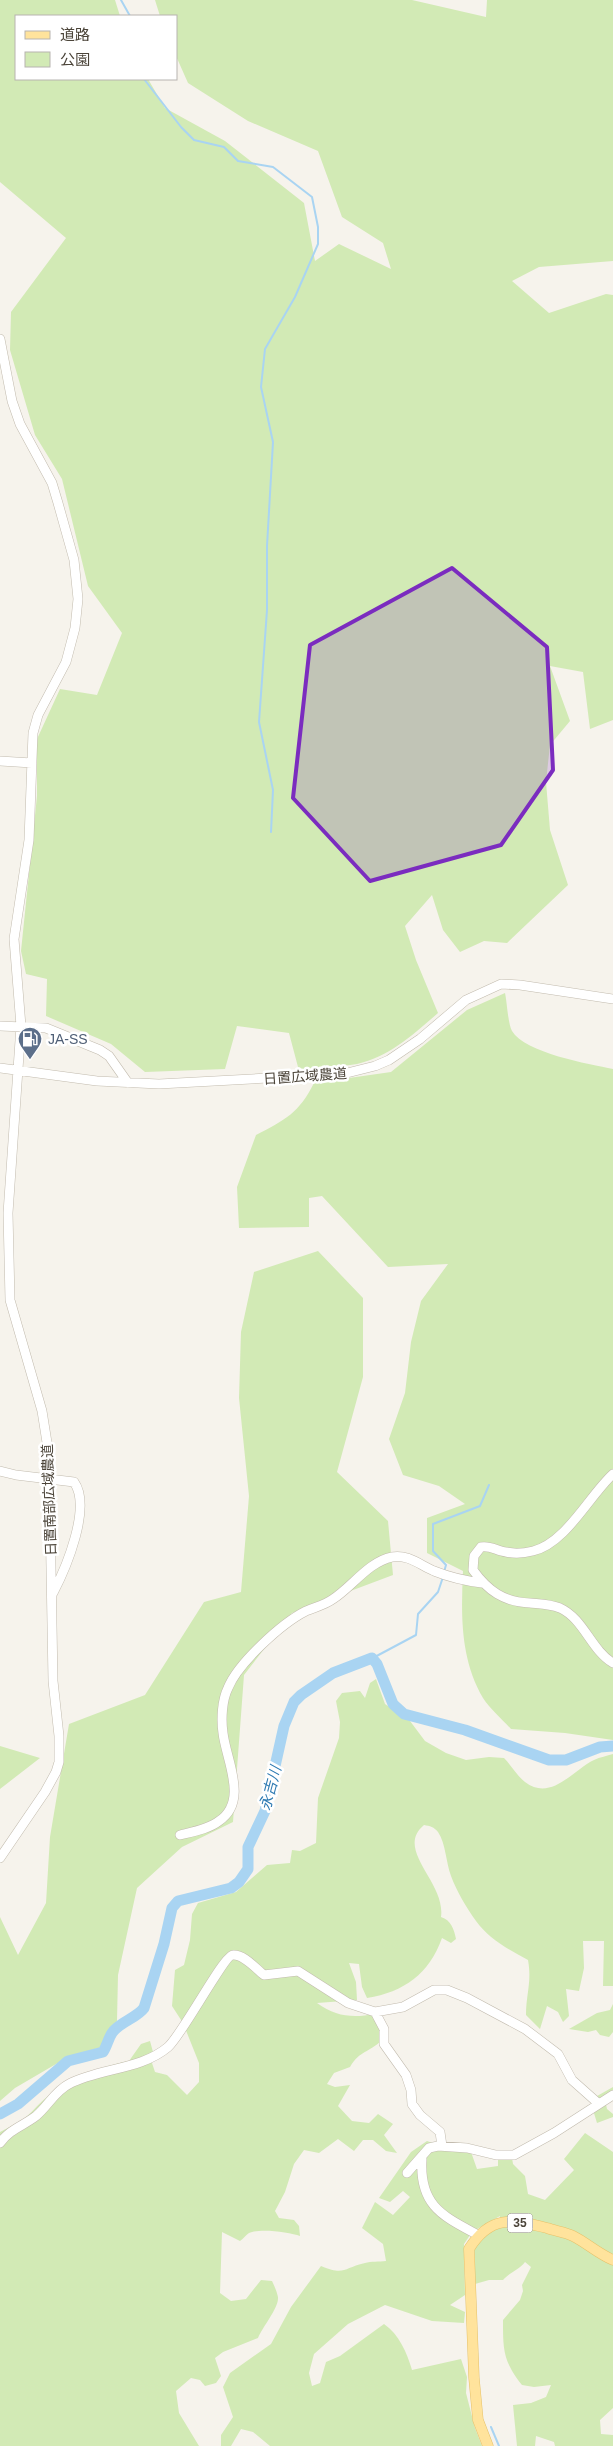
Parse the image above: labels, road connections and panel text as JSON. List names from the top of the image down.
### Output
{
  "streets": {
    "main road": ["35"],
    "street": ["日置広域農道", "日置南部広域農道"]
  },
  "crossings": [
    ["日置広域農道", "日置南部広域農道"]
  ],
  "water": ["永吉川"],
  "places": {
    "fuel station": ["JA-SS"]
  },
  "legend": ["道路", "公園"]
}
